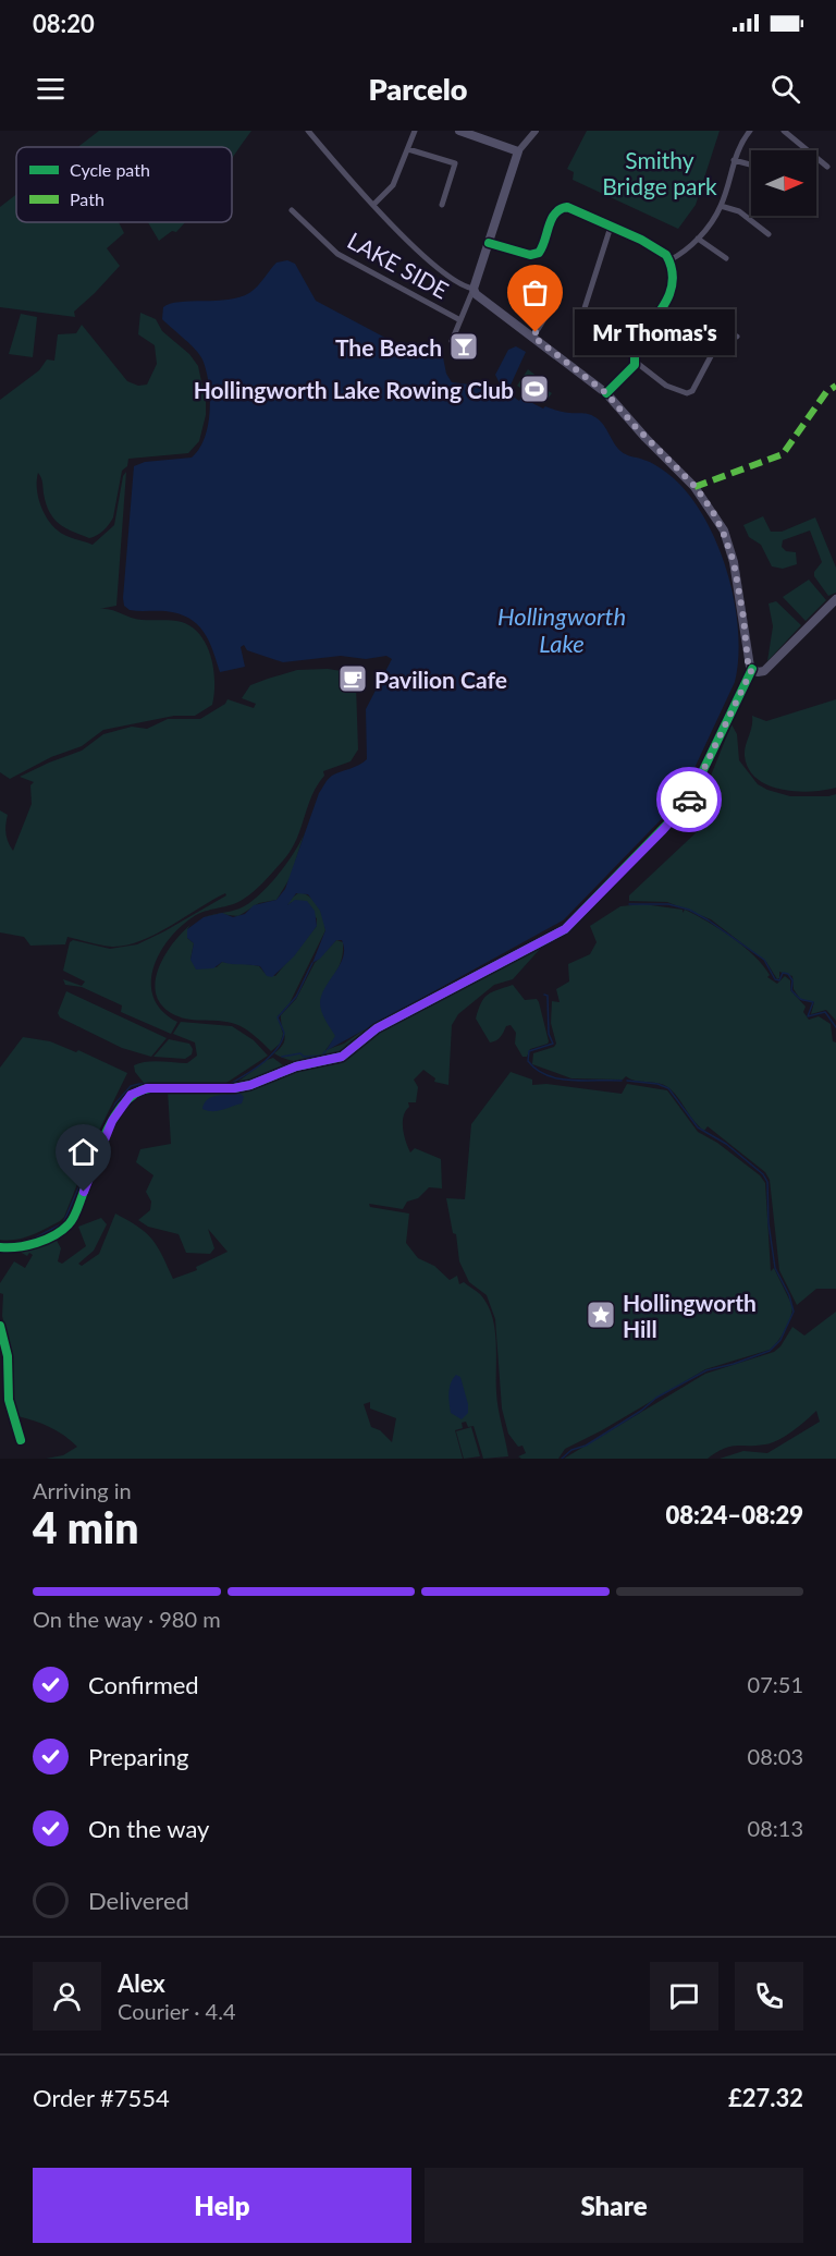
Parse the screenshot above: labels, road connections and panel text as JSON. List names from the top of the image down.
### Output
{
  "streets": {
    "street": ["LAKE SIDE"]
  },
  "water": ["Hollingworth Lake"],
  "parks": ["Smithy Bridge park"],
  "places": {
    "other": ["Mr Thomas's"],
    "bar": ["The Beach"],
    "sports": ["Hollingworth Lake Rowing Club"],
    "cafe": ["Pavilion Cafe"],
    "place": ["Hollingworth Hill"]
  },
  "legend": ["Cycle path", "Path"],
  "north": "right",
  "page": {
    "status": "08:20",
    "header": "Parcelo",
    "bubble": "Mr Thomas's",
    "heading": ["4 min", "Arriving in", "08:24–08:29"],
    "panel": [
      "Alex",
      "Courier · 4.4",
      "Order #7554",
      "£27.32"
    ],
    "bar": "On the way · 980 m",
    "list": [
      ["Confirmed", "07:51"],
      ["Preparing", "08:03"],
      ["On the way", "08:13"],
      "Delivered"
    ],
    "buttons": ["Help", "Share"]
  }
}
